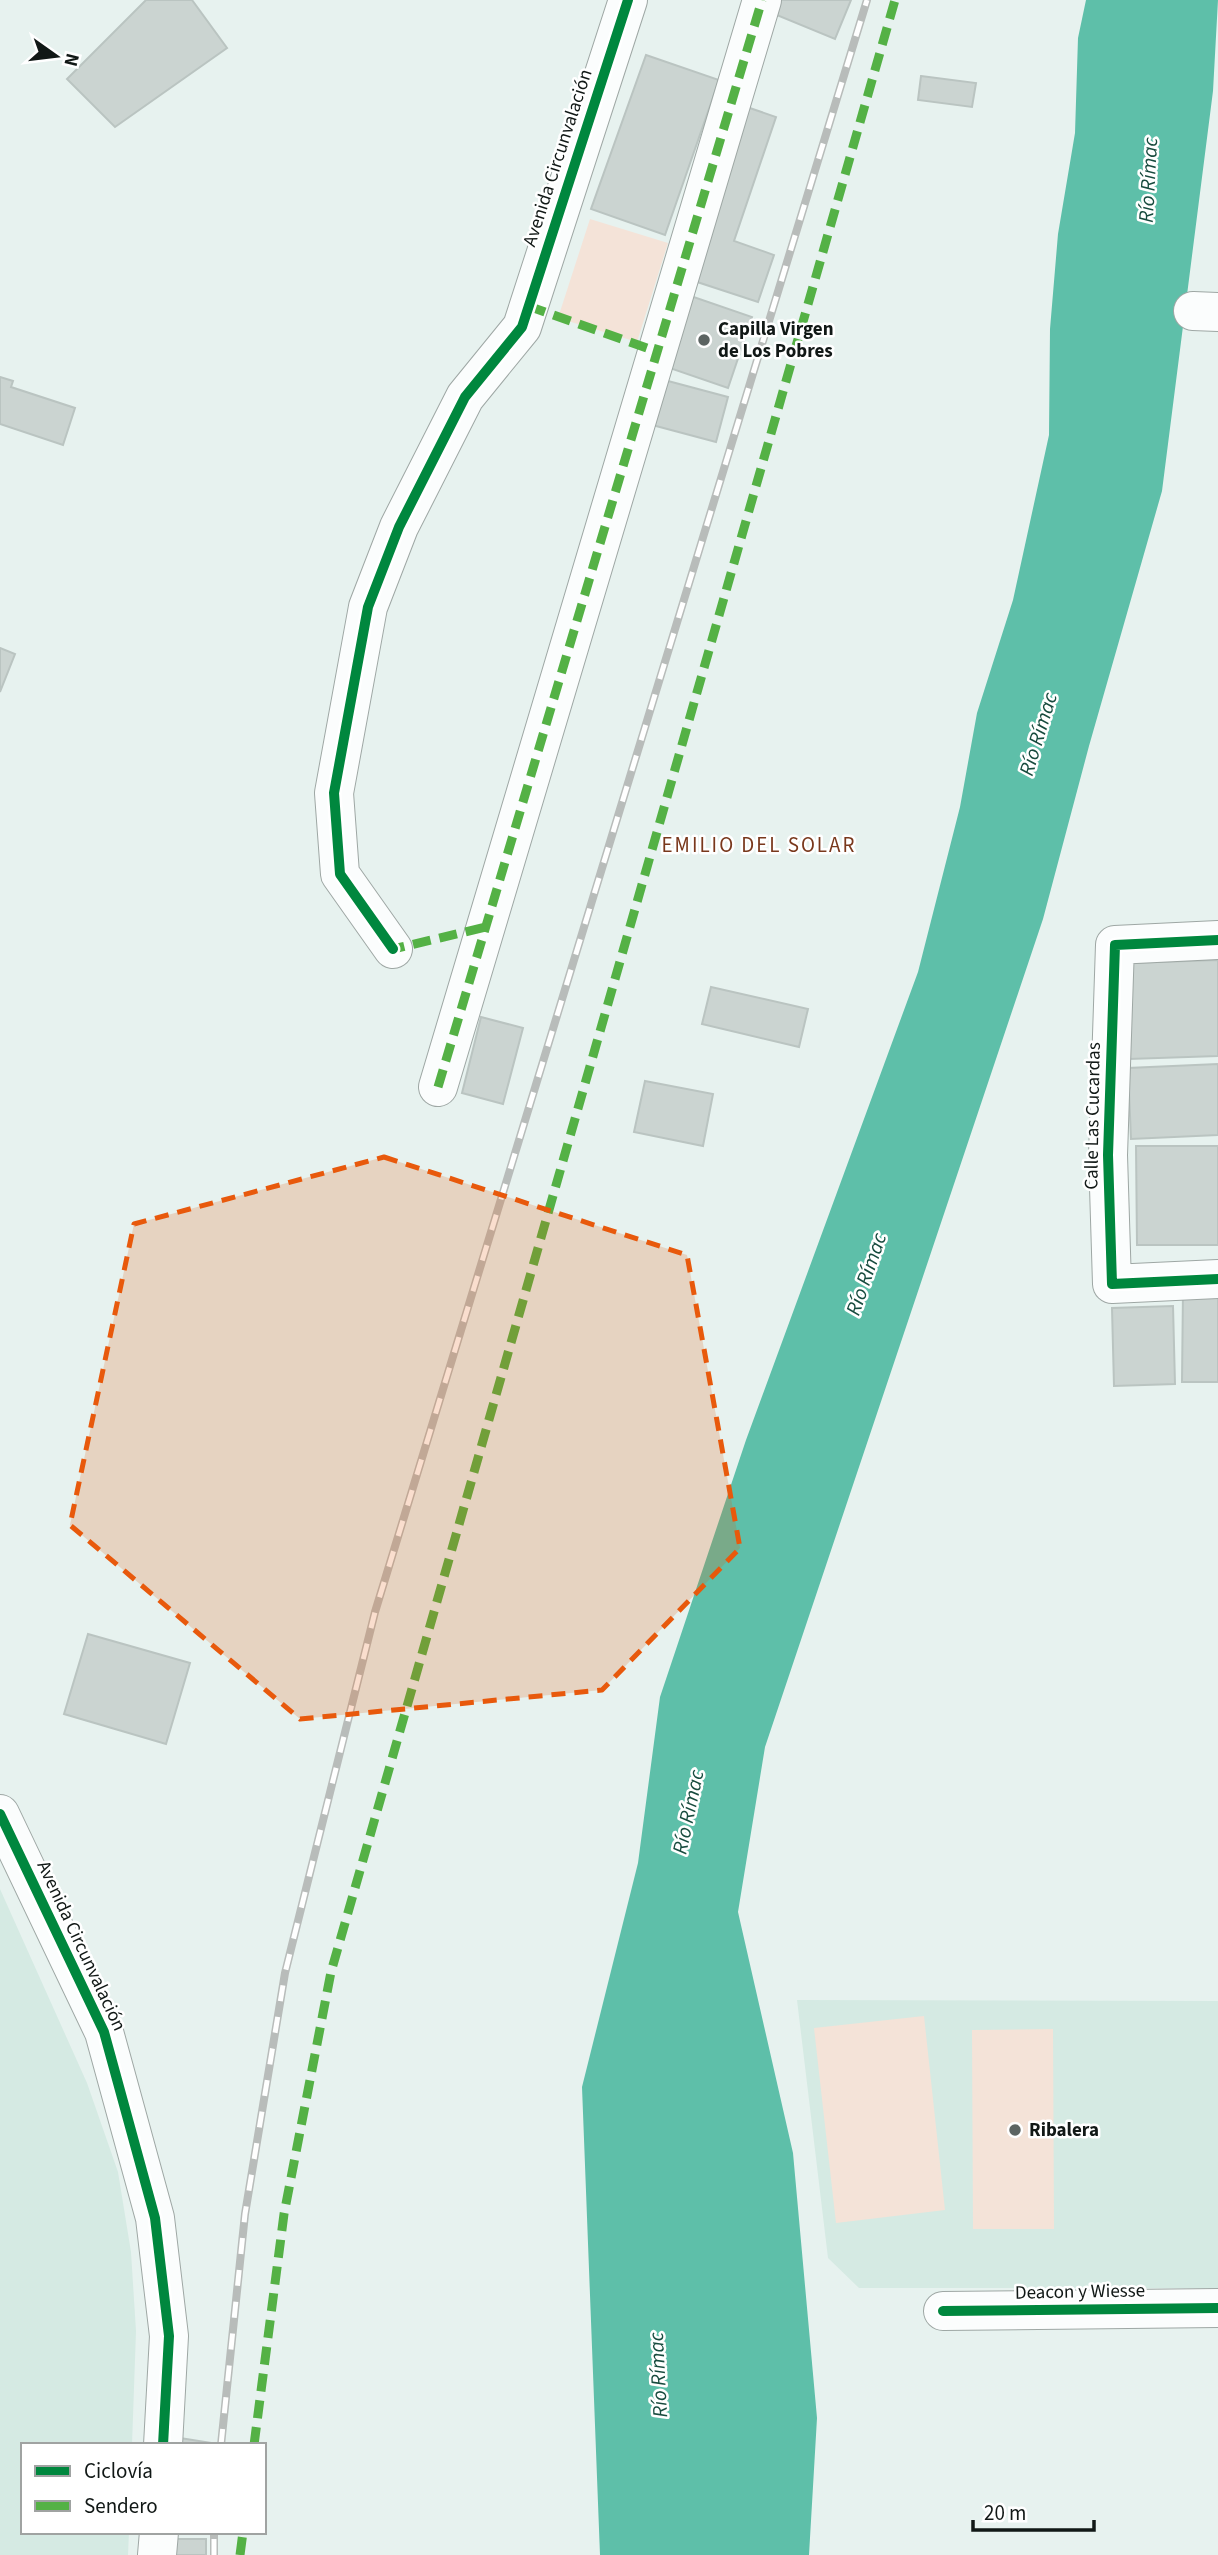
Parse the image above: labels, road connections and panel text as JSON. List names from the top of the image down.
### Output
{
  "streets": {
    "street": ["Avenida Circunvalación", "Calle Las Cucardas", "Deacon y Wiesse"]
  },
  "districts": ["EMILIO DEL SOLAR"],
  "water": ["Río Rímac"],
  "places": ["Capilla Virgen de Los Pobres", "Ribalera"],
  "legend": ["Ciclovía", "Sendero"],
  "scale_bar": "20 m",
  "north": "right"
}
